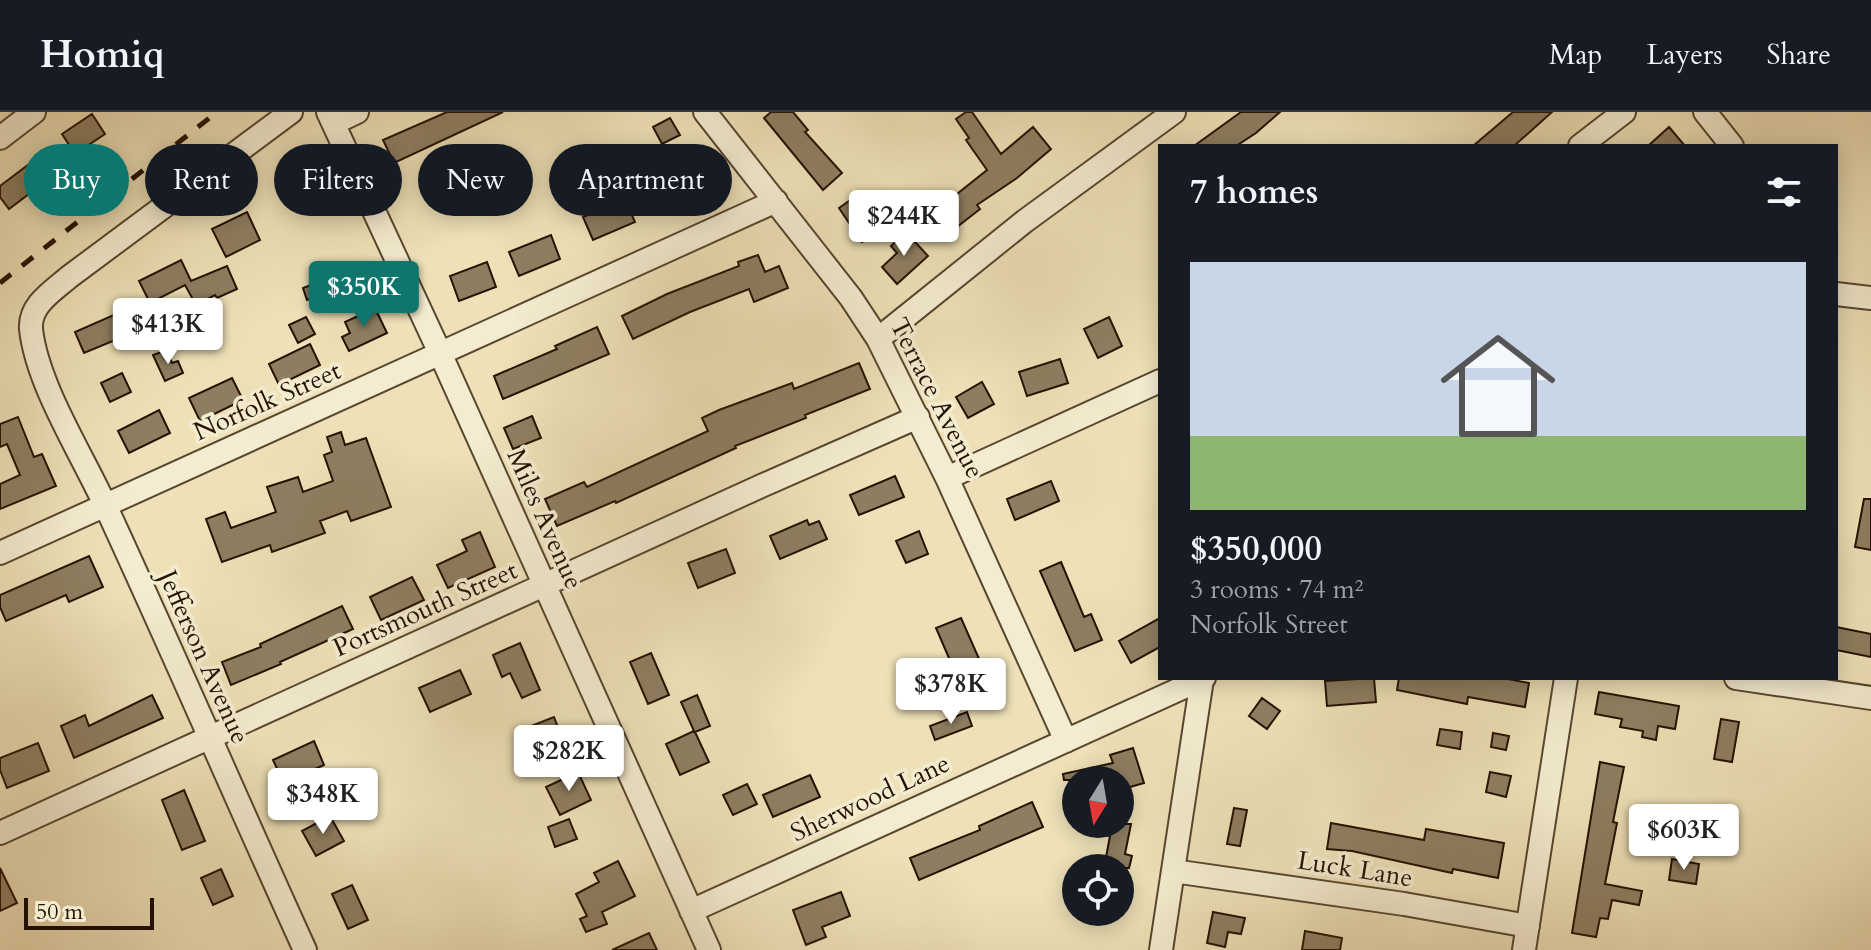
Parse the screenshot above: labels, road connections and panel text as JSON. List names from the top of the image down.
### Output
{
  "streets": {
    "street": [
      "Terrace Avenue",
      "Norfolk Street",
      "Miles Avenue",
      "Portsmouth Street",
      "Jefferson Avenue",
      "Sherwood Lane",
      "Luck Lane"
    ]
  },
  "crossings": [
    ["Terrace Avenue", "Norfolk Street"],
    ["Terrace Avenue", "Portsmouth Street"],
    ["Terrace Avenue", "Sherwood Lane"],
    ["Norfolk Street", "Miles Avenue"],
    ["Norfolk Street", "Jefferson Avenue"],
    ["Miles Avenue", "Portsmouth Street"],
    ["Miles Avenue", "Sherwood Lane"],
    ["Portsmouth Street", "Jefferson Avenue"]
  ],
  "scale_bar": "50 m",
  "north": "bottom",
  "page": {
    "header": "Homiq",
    "nav": ["Map", "Layers", "Share"],
    "chip": [
      "Buy",
      "Rent",
      "Filters",
      "New",
      "Apartment"
    ],
    "heading": "7 homes",
    "price": [
      "$244K",
      "$350K",
      "$413K",
      "$378K",
      "$282K",
      "$348K",
      "$603K"
    ],
    "list": [
      {
        "name": "$350,000",
        "note": "3 rooms · 74 m² · Norfolk Street"
      }
    ],
    "scale": "50 m"
  }
}
